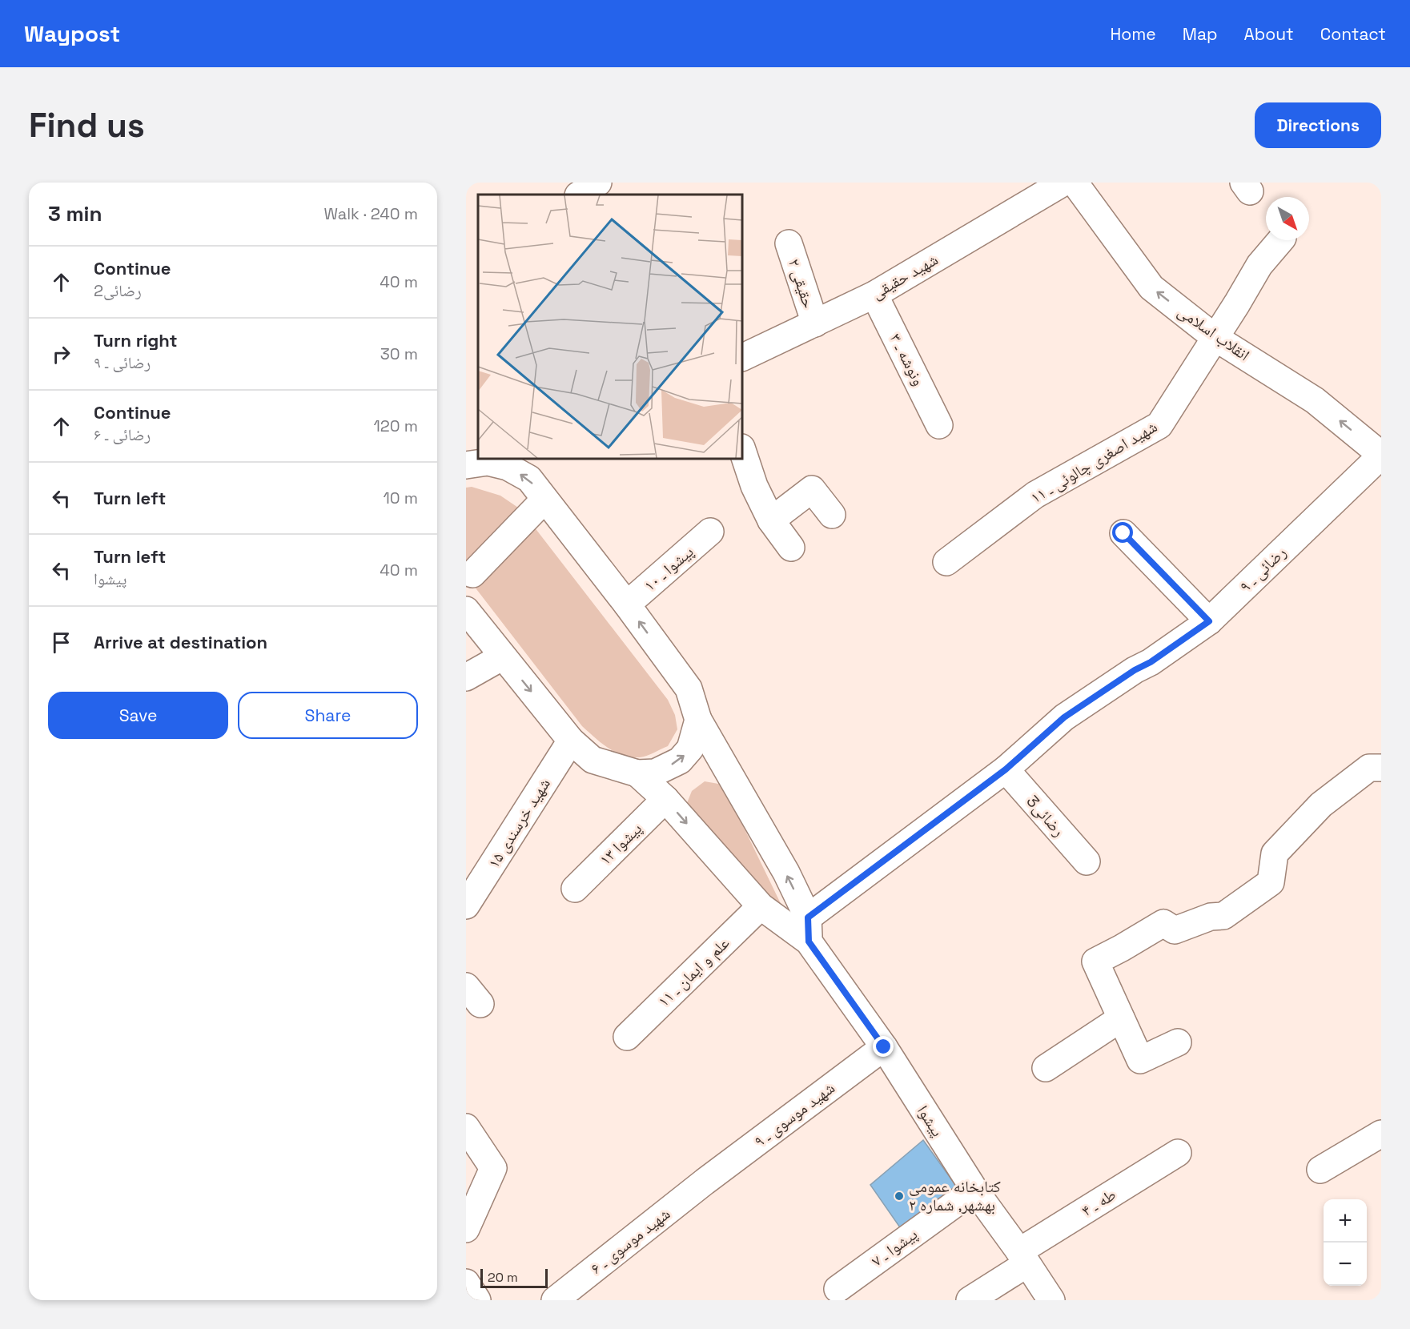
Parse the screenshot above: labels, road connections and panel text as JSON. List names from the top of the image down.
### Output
{
  "streets": {
    "street": [
      "شهید حقیقی",
      "حقیقی ۲",
      "انقلاب اسلامی",
      "ونوشه ـ ۳",
      "شهید اصغری چالوئی ـ ۱۱",
      "پیشوا ـ ۱۰",
      "رضائی ـ ۹",
      "رضائی3",
      "شهید خرسندی ۱۵",
      "پیشوا ۱۳",
      "علم و ایمان ـ ۱۱",
      "شهید موسوی ـ ۹",
      "پیشوا",
      "طه ـ ۴",
      "شهید موسوی ـ ۶",
      "پیشوا ـ ۷"
    ]
  },
  "crossings": [
    ["شهید حقیقی", "حقیقی ۲"],
    ["شهید حقیقی", "ونوشه ـ ۳"],
    ["انقلاب اسلامی", "شهید اصغری چالوئی ـ ۱۱"],
    ["انقلاب اسلامی", "رضائی ـ ۹"],
    ["رضائی ـ ۹", "رضائی3"],
    ["رضائی ـ ۹", "پیشوا"],
    ["شهید موسوی ـ ۹", "پیشوا"],
    ["شهید موسوی ـ ۹", "شهید موسوی ـ ۶"],
    ["پیشوا", "طه ـ ۴"],
    ["پیشوا", "پیشوا ـ ۷"]
  ],
  "one_way": ["انقلاب اسلامی"],
  "places": ["کتابخانه عمومی بهشهر, شماره ۲"],
  "scale_bar": "20 m",
  "north": "bottom right",
  "page": {
    "header": "Waypost",
    "nav": [
      "Home",
      "Map",
      "About",
      "Contact"
    ],
    "buttons": [
      "Directions",
      ["Save", "Share"]
    ],
    "title": "Find us",
    "heading": ["3 min", "Walk · 240 m"],
    "list": [
      ["Continue", "رضائی2", "40 m"],
      ["Turn right", "رضائی ـ ۹", "30 m"],
      ["Continue", "رضائی ـ ۶", "120 m"],
      ["Turn left", "10 m"],
      ["Turn left", "پیشوا", "40 m"],
      "Arrive at destination"
    ],
    "map_buttons": ["+", "−"],
    "scale": "20 m"
  }
}
